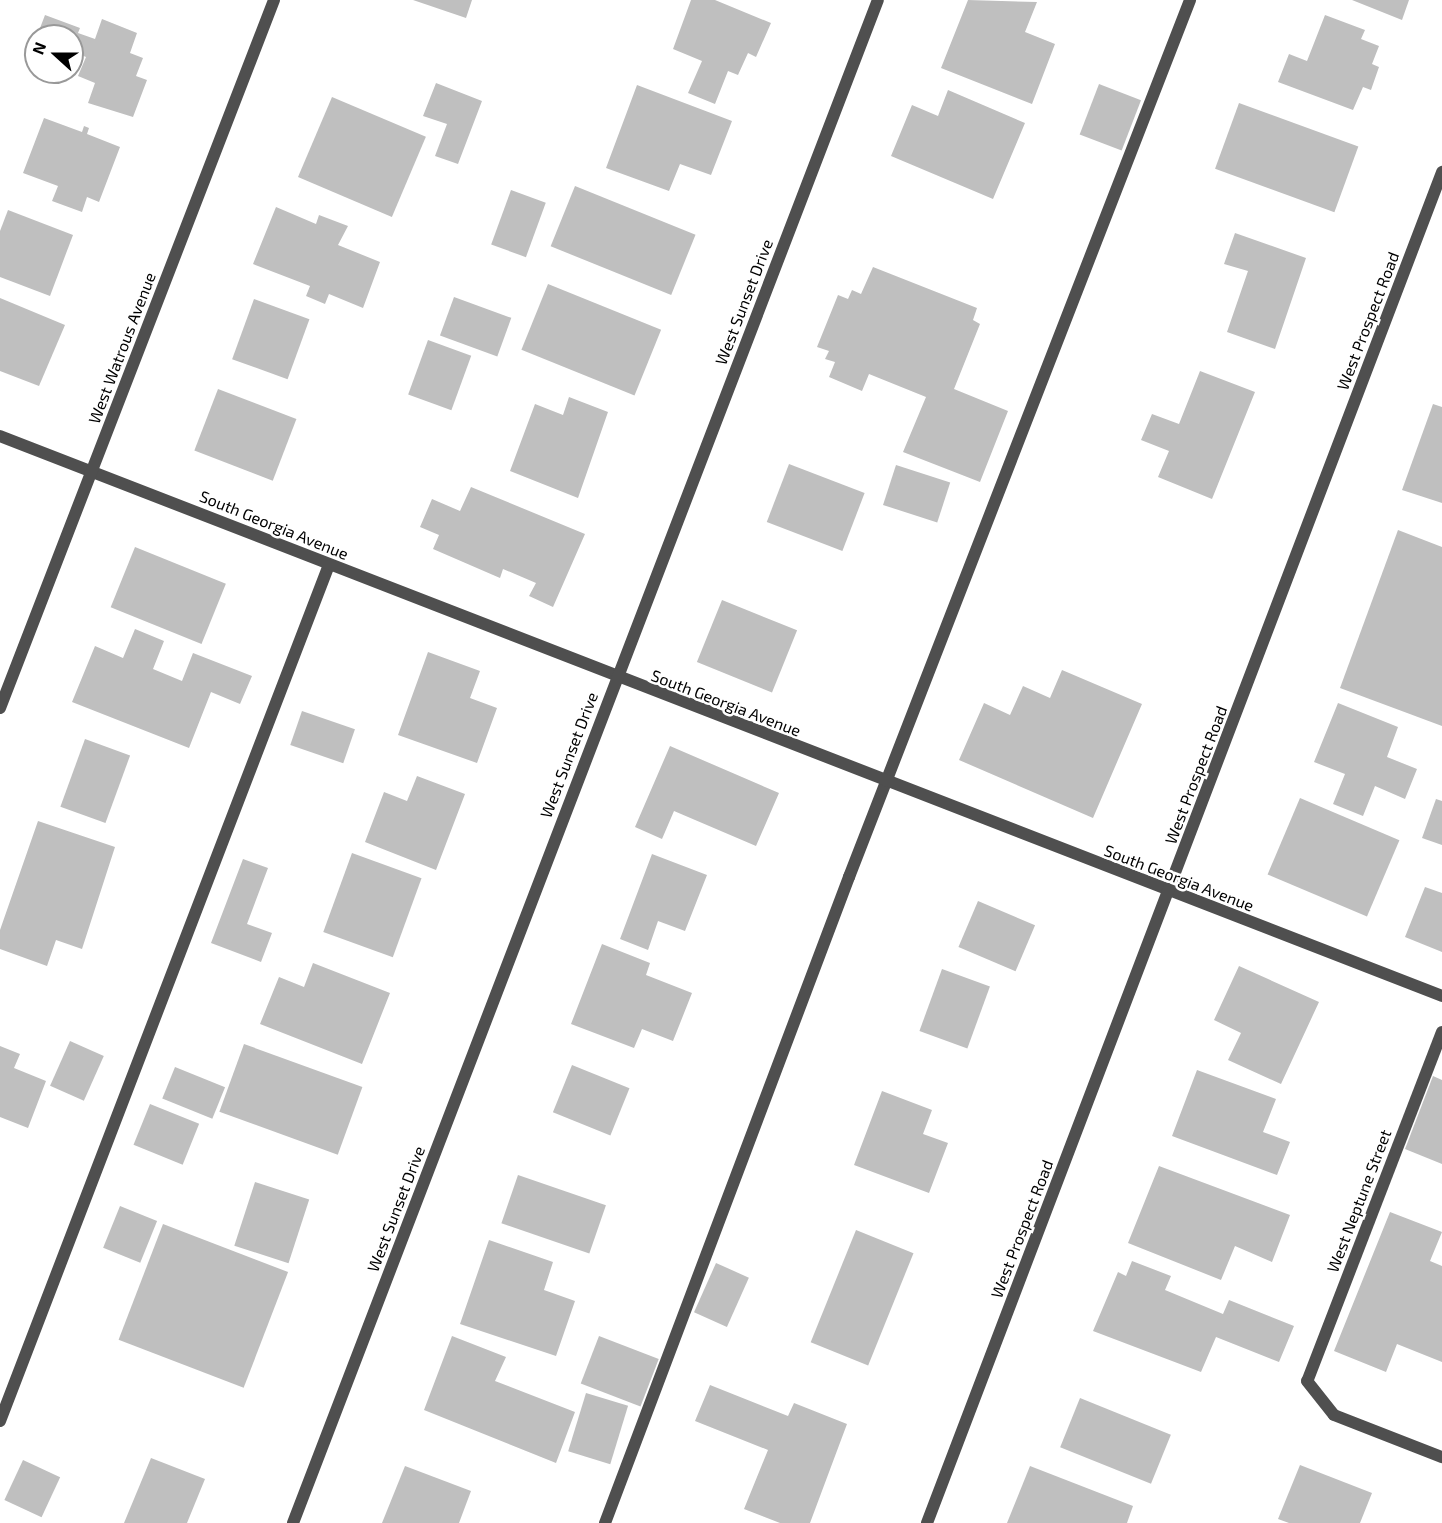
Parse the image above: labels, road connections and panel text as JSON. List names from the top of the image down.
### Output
{
  "streets": {
    "street": [
      "West Sunset Drive",
      "West Prospect Road",
      "West Watrous Avenue",
      "South Georgia Avenue",
      "West Neptune Street"
    ]
  },
  "crossings": [
    ["West Sunset Drive", "South Georgia Avenue"],
    ["West Prospect Road", "South Georgia Avenue"],
    ["West Watrous Avenue", "South Georgia Avenue"]
  ],
  "north": "left"
}
